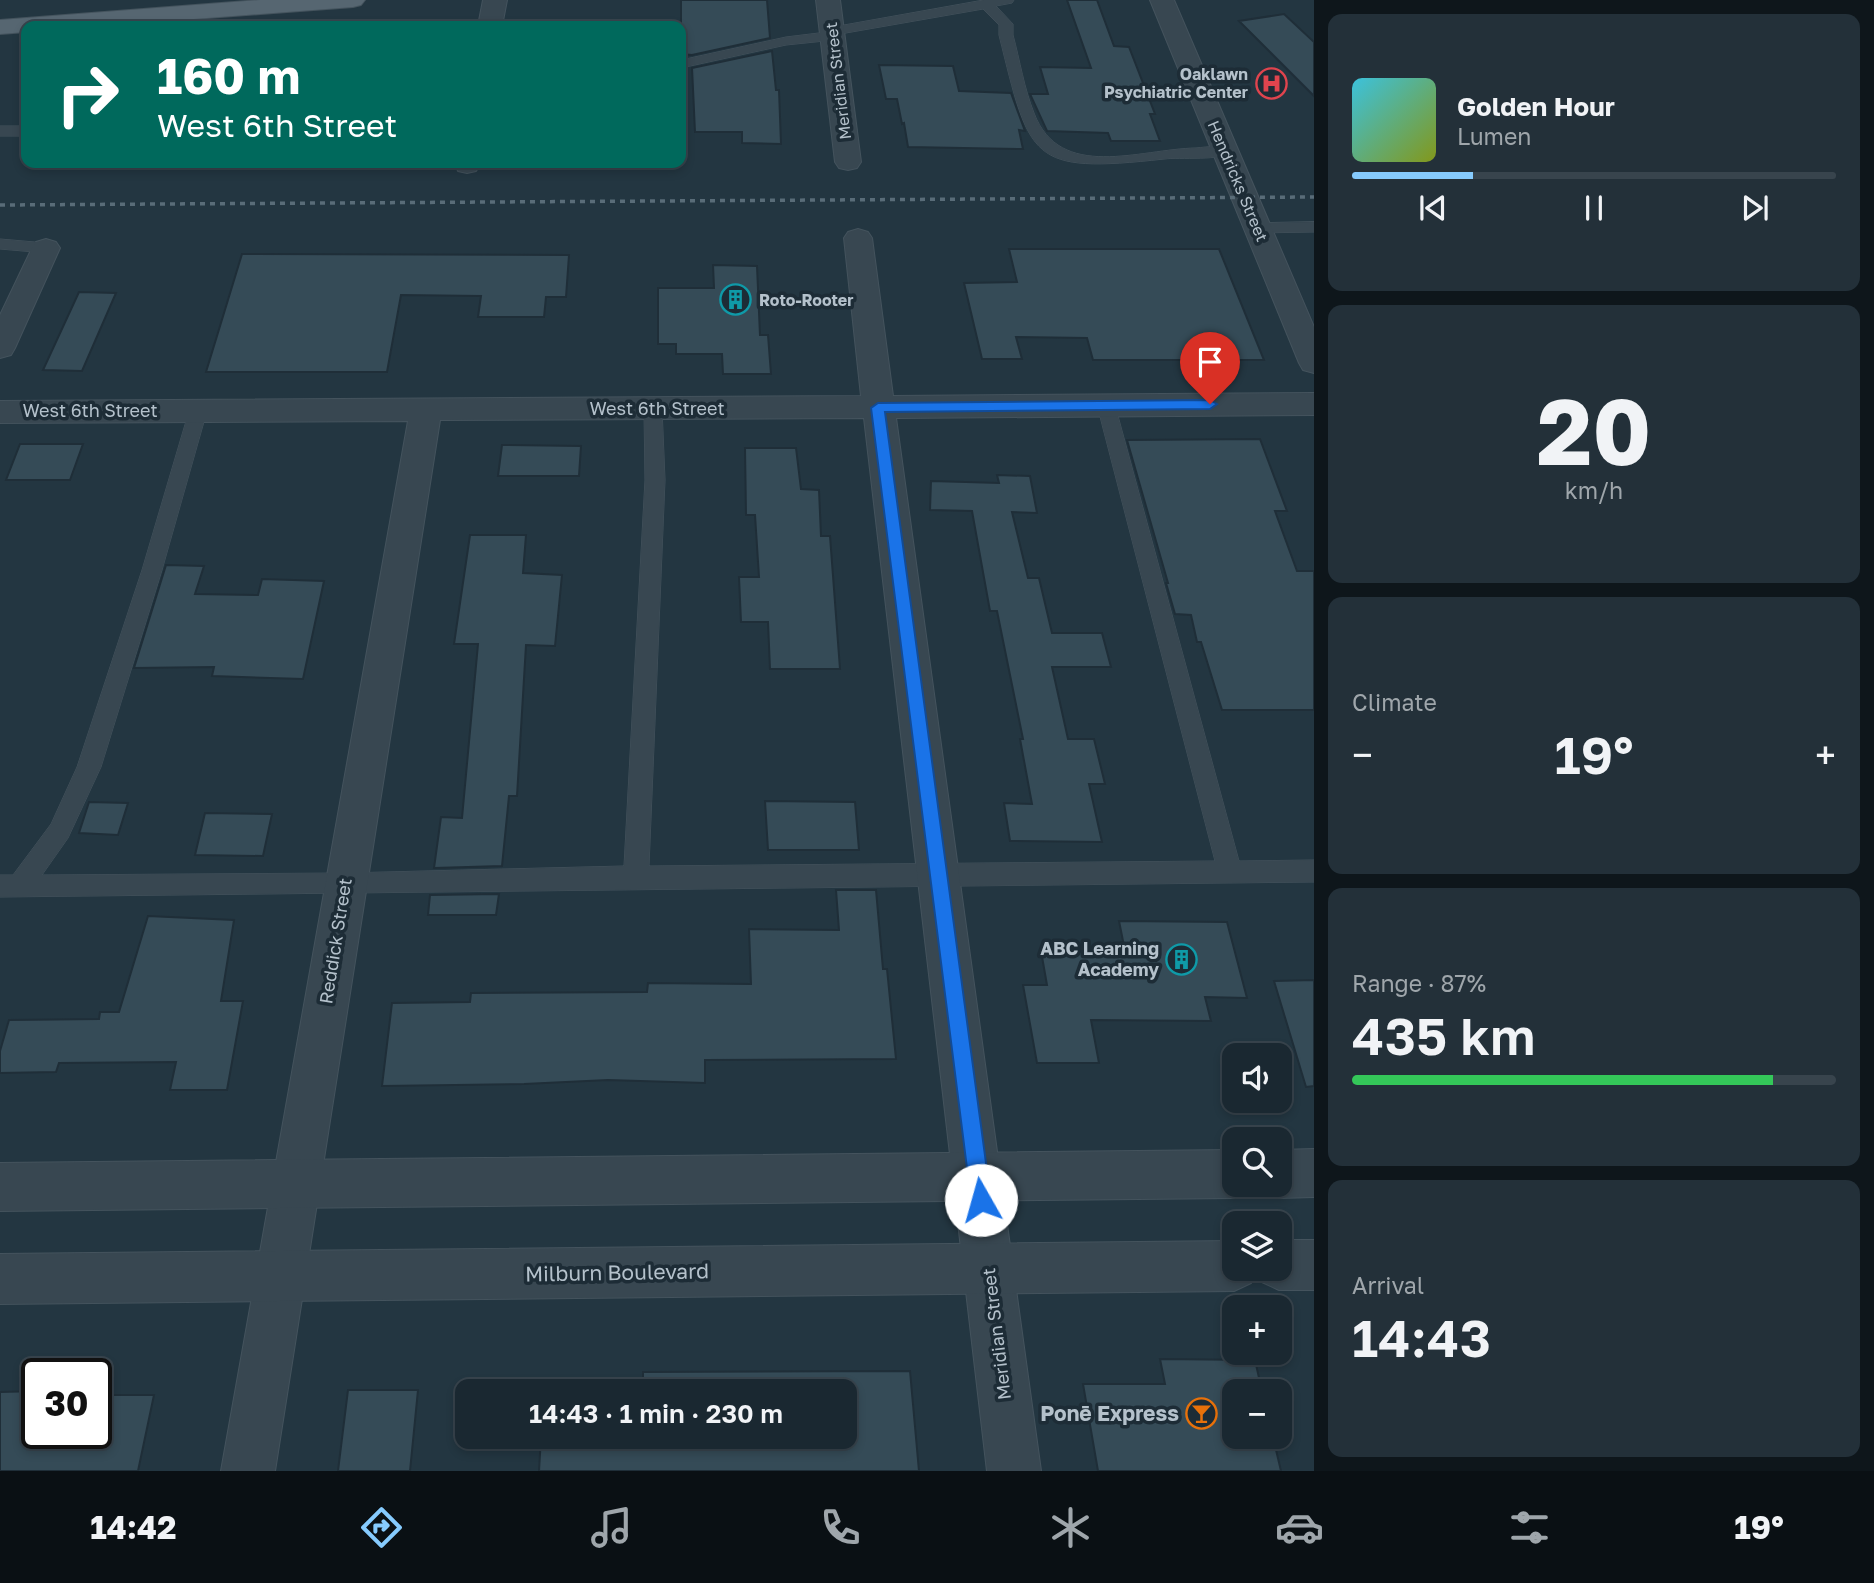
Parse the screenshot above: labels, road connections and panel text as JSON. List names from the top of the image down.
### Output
{
  "streets": {
    "street": [
      "Meridian Street",
      "Hendricks Street",
      "West 6th Street",
      "Reddick Street",
      "Milburn Boulevard"
    ]
  },
  "crossings": [
    ["Meridian Street", "West 6th Street"],
    ["Meridian Street", "Milburn Boulevard"],
    ["West 6th Street", "Reddick Street"],
    ["Reddick Street", "Milburn Boulevard"]
  ],
  "places": {
    "hospital": ["Oaklawn Psychiatric Center"],
    "building": ["Roto-Rooter", "ABC Learning Academy"],
    "bar": ["Ponē Express"]
  },
  "page": {
    "turn": ["160 m", "West 6th Street"],
    "song": ["Golden Hour", "Lumen"],
    "tile": [
      ["20", "km/h"],
      "Climate",
      ["Range · 87%", "435 km"],
      ["Arrival", "14:43"]
    ],
    "heat": ["−", "19°", "+"],
    "map_buttons": ["+", "−"],
    "limit": "30",
    "trip": "14:43 · 1 min · 230 m",
    "tabs": ["14:42", "19°"]
  }
}
